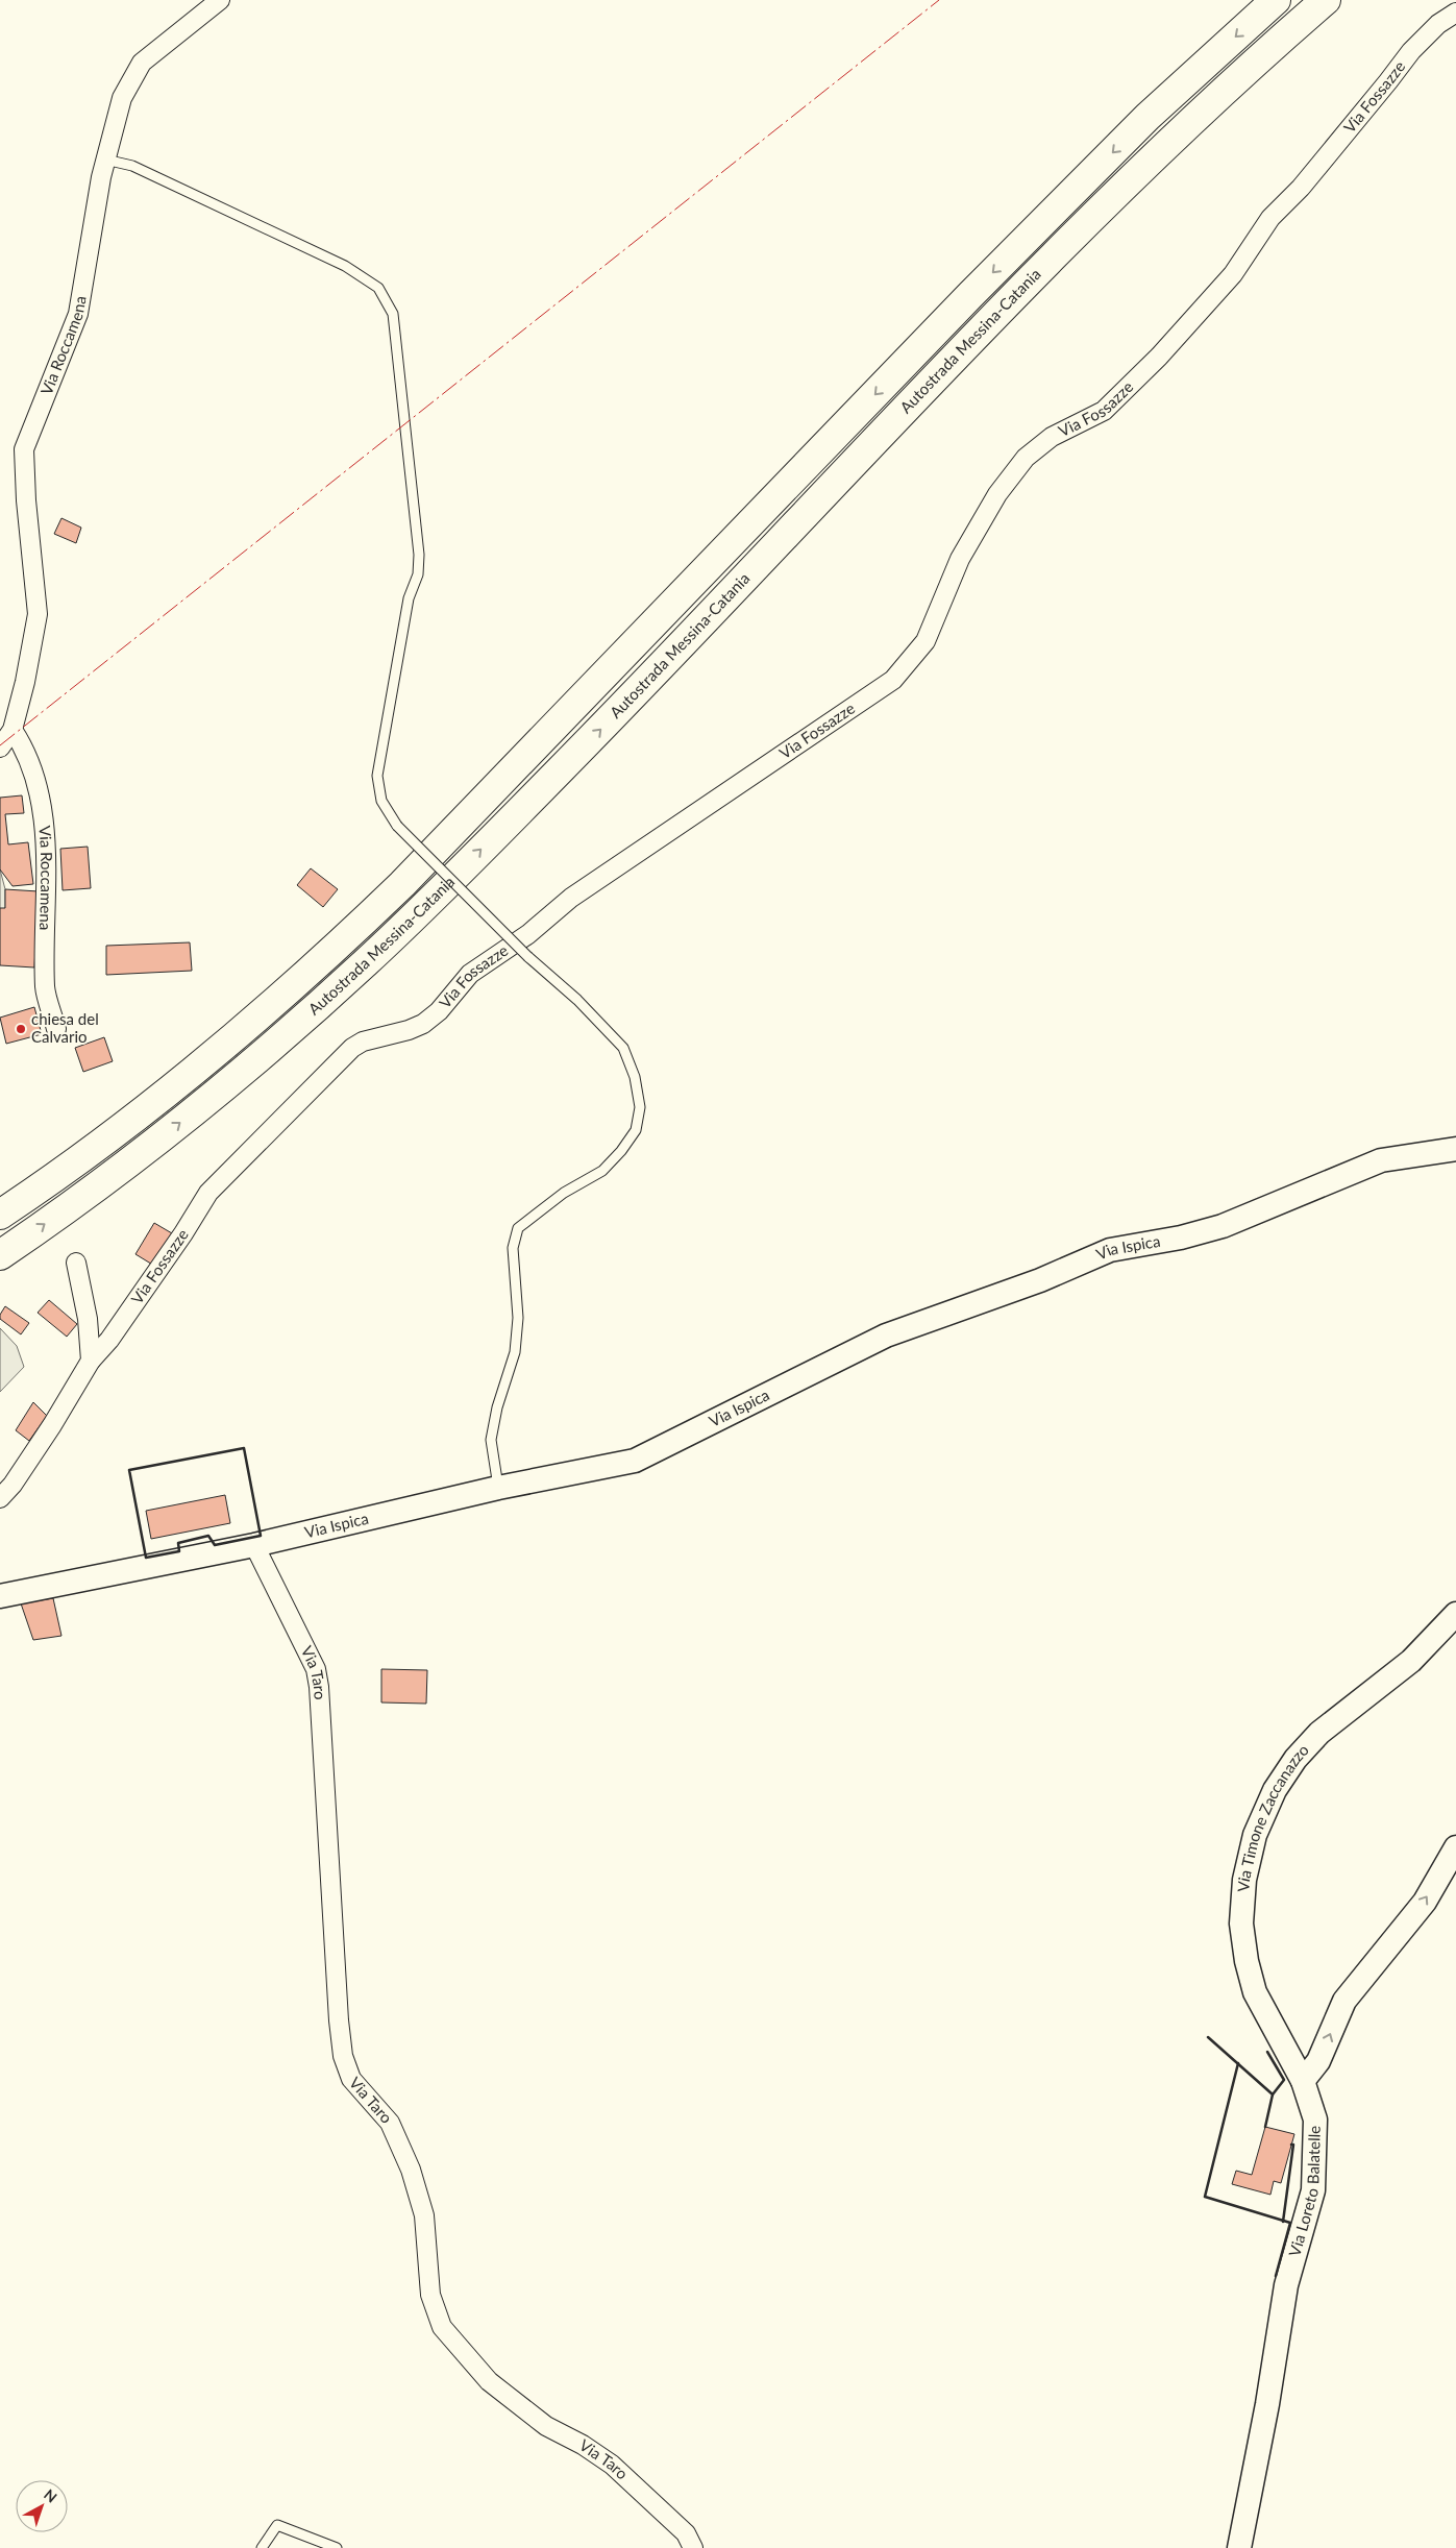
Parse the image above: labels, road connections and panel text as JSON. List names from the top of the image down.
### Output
{
  "streets": {
    "highway": ["Autostrada Messina-Catania"],
    "street": [
      "Via Fossazze",
      "Via Roccamena",
      "Via Ispica",
      "Via Taro",
      "Via Timone Zaccanazzo",
      "Via Loreto Balatelle"
    ]
  },
  "crossings": [
    ["Via Ispica", "Via Taro"],
    ["Via Timone Zaccanazzo", "Via Loreto Balatelle"]
  ],
  "places": ["chiesa del Calvario"],
  "north": "top right"
}
